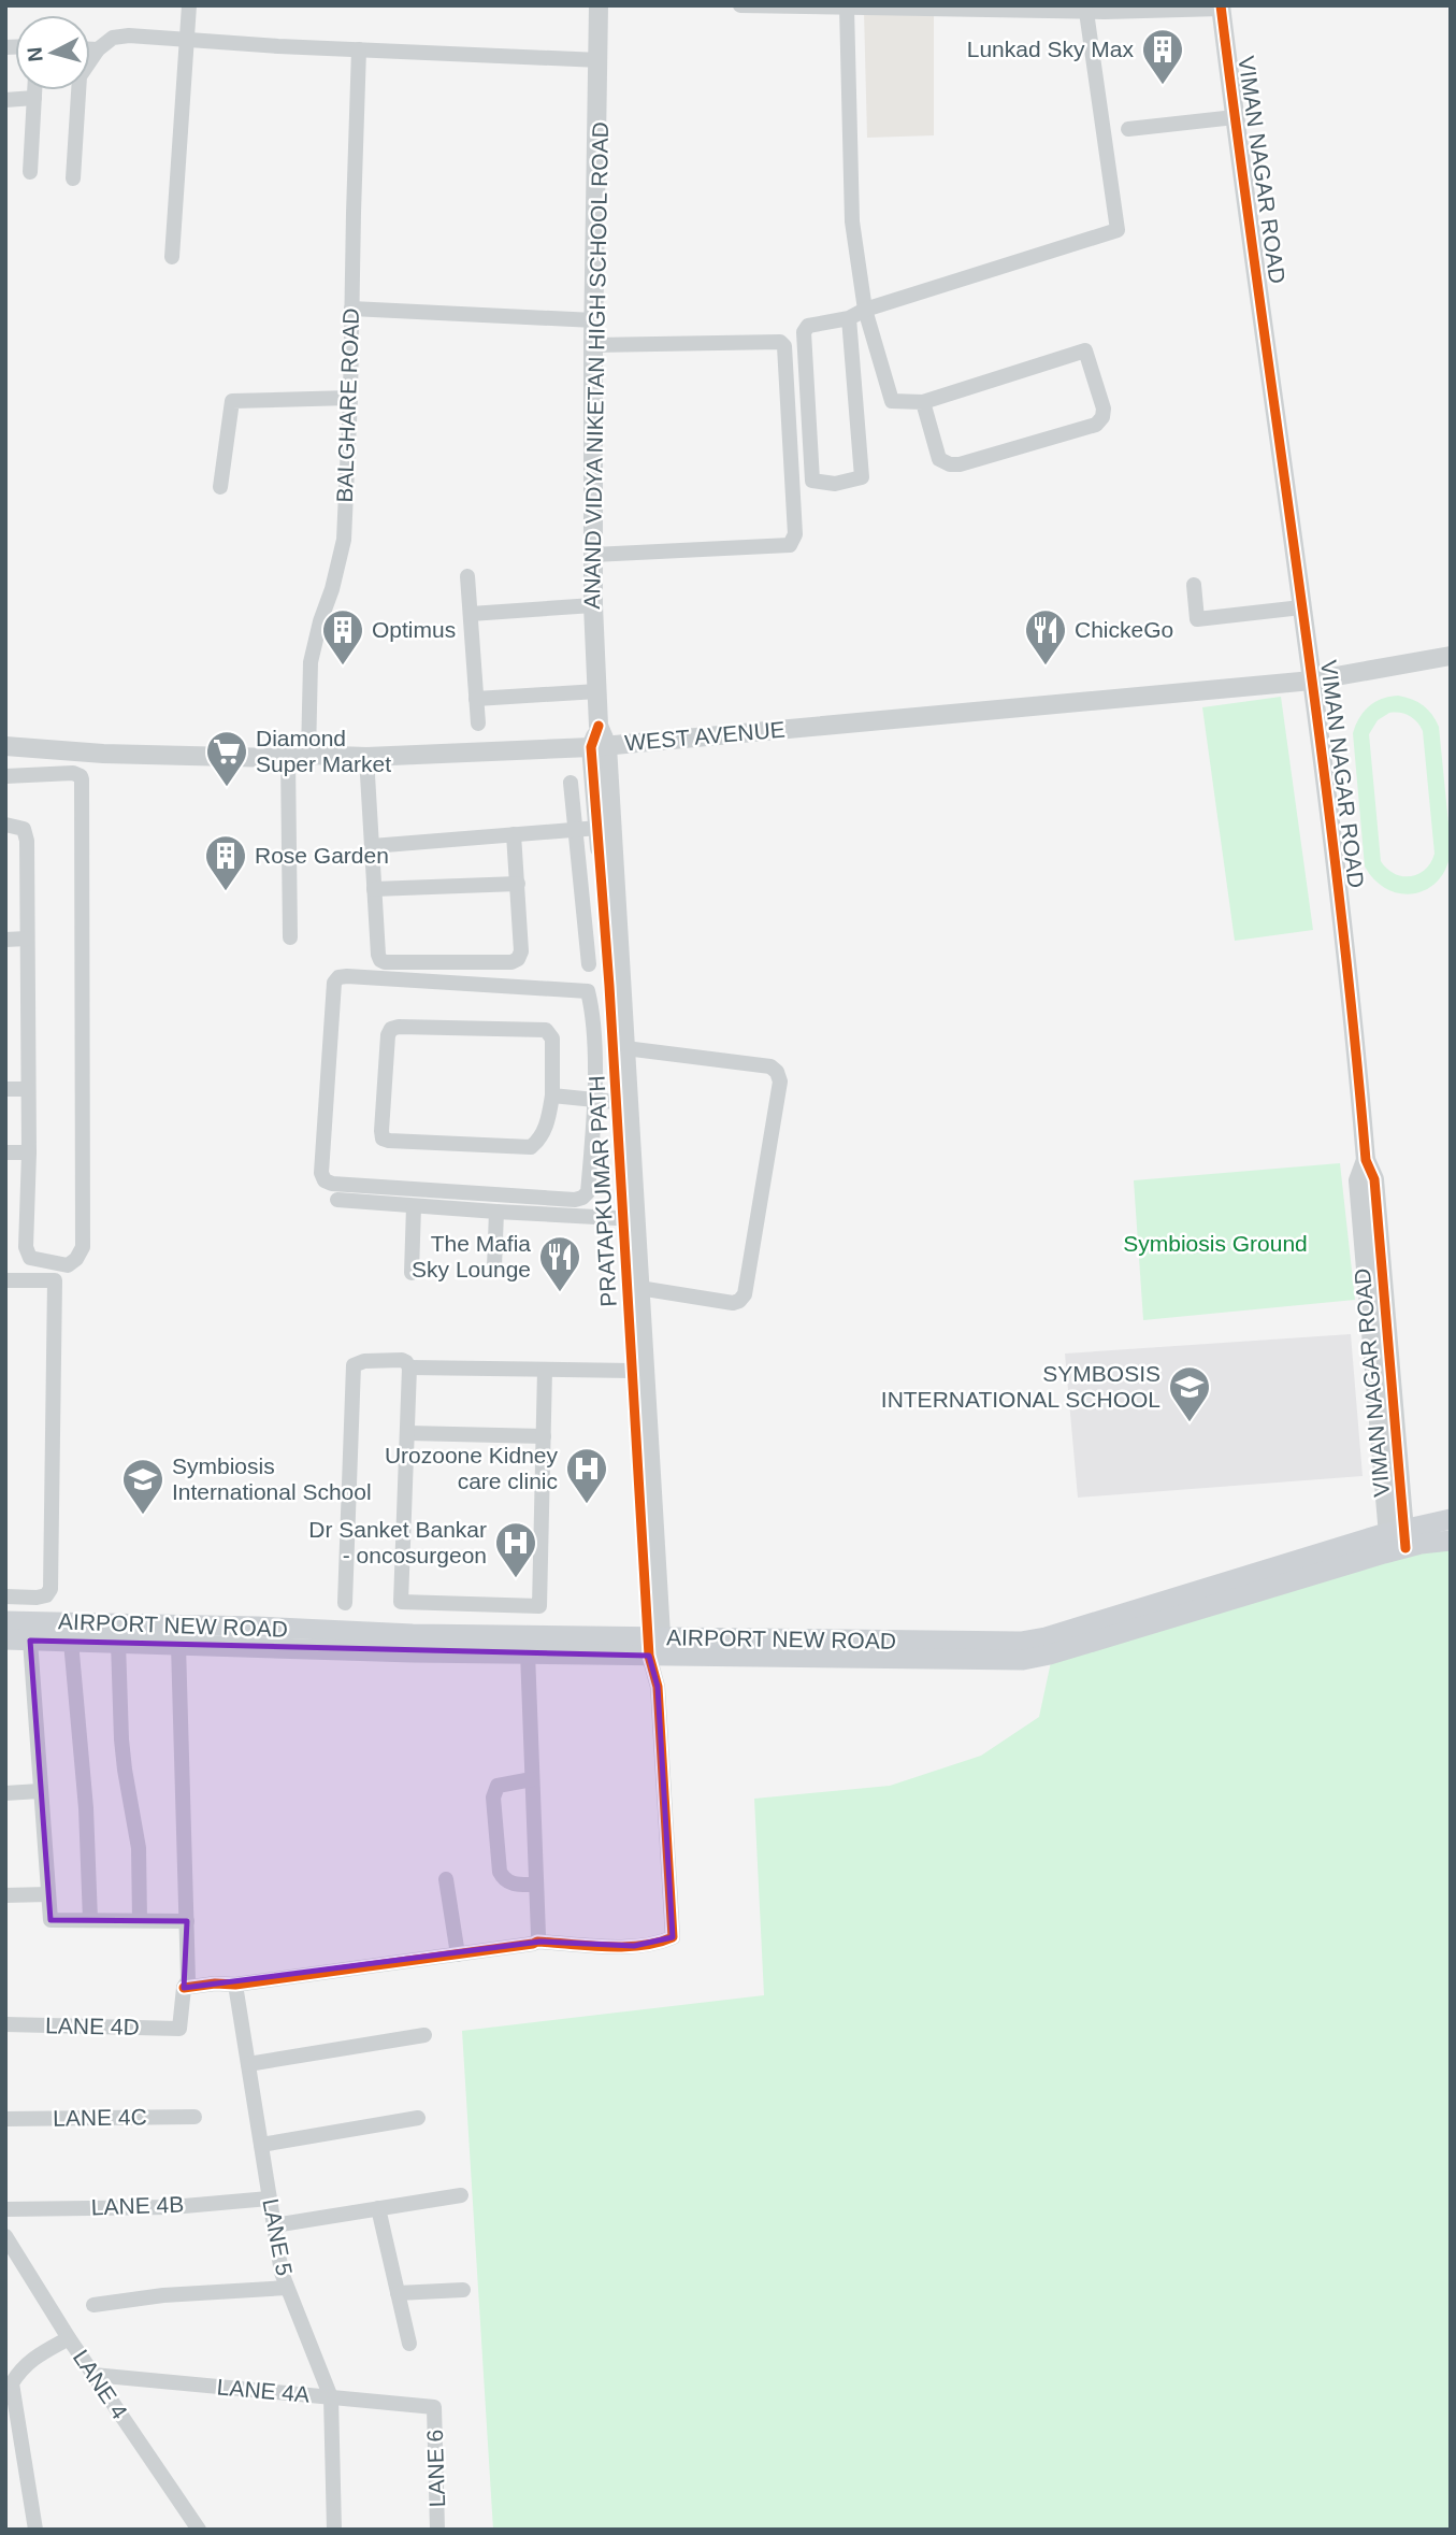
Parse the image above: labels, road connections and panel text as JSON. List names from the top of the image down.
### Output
{
  "streets": {
    "main road": ["AIRPORT NEW ROAD"],
    "street": [
      "VIMAN NAGAR ROAD",
      "ANAND VIDYA NIKETAN HIGH SCHOOL ROAD",
      "BALGHARE ROAD",
      "WEST AVENUE",
      "PRATAPKUMAR PATH",
      "LANE 4D",
      "LANE 4C",
      "LANE 4B",
      "LANE 5",
      "LANE 4",
      "LANE 4A",
      "LANE 6"
    ]
  },
  "crossings": [
    ["VIMAN NAGAR ROAD", "WEST AVENUE"],
    ["VIMAN NAGAR ROAD", "AIRPORT NEW ROAD"],
    ["ANAND VIDYA NIKETAN HIGH SCHOOL ROAD", "PRATAPKUMAR PATH"],
    ["BALGHARE ROAD", "WEST AVENUE"],
    ["WEST AVENUE", "PRATAPKUMAR PATH"],
    ["PRATAPKUMAR PATH", "AIRPORT NEW ROAD"],
    ["LANE 4B", "LANE 5"],
    ["LANE 5", "LANE 4A"],
    ["LANE 4", "LANE 4A"],
    ["LANE 4A", "LANE 6"]
  ],
  "parks": ["Symbiosis Ground"],
  "places": {
    "building": ["Lunkad Sky Max", "Optimus", "Rose Garden"],
    "restaurant": ["ChickeGo", "The Mafia Sky Lounge"],
    "supermarket": ["Diamond Super Market"],
    "school or university": ["SYMBOSIS INTERNATIONAL SCHOOL", "Symbiosis International School"],
    "hospital": ["Urozoone Kidney care clinic", "Dr Sanket Bankar - oncosurgeon"]
  },
  "north": "left"
}
